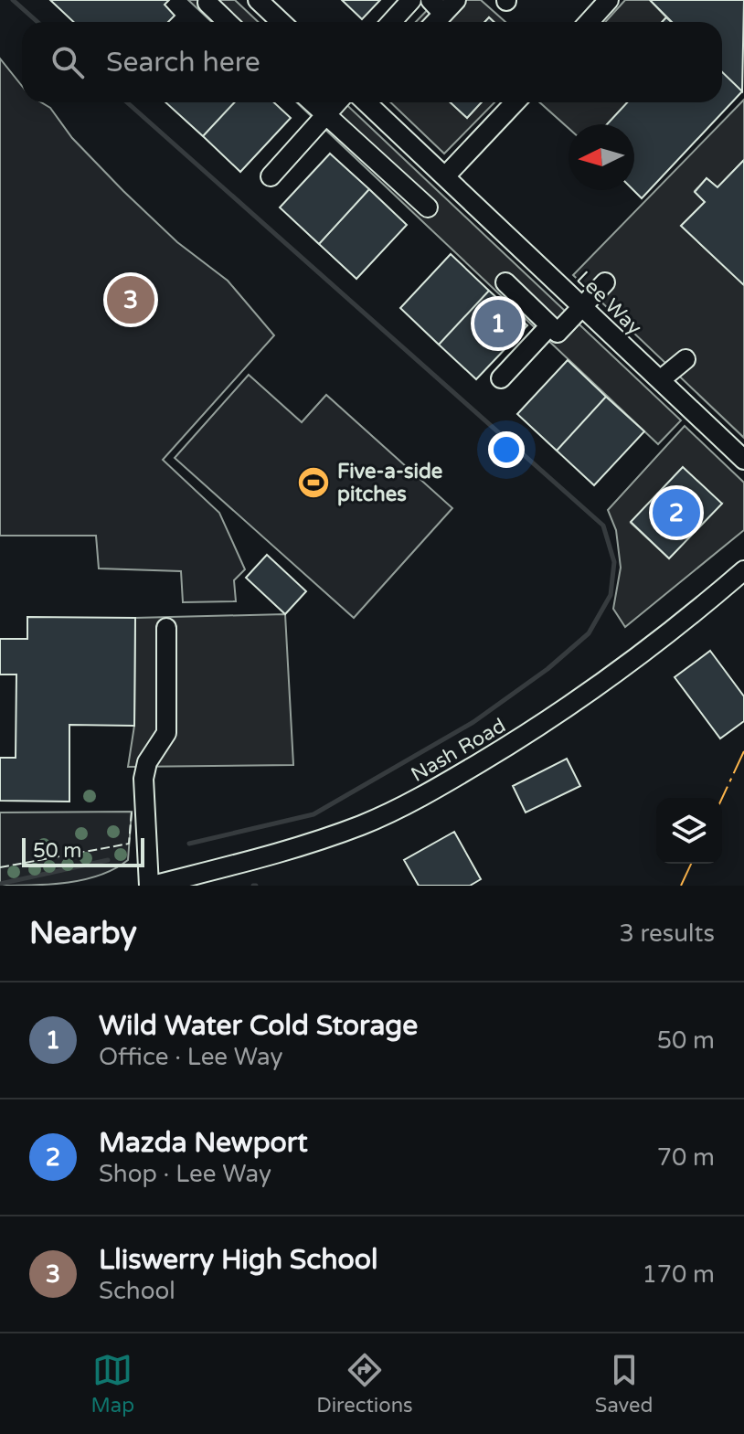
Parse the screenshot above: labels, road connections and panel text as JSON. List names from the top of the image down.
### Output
{
  "streets": {
    "street": ["Lee Way", "Nash Road"]
  },
  "places": {
    "sports": ["Five-a-side pitches"]
  },
  "scale_bar": "50 m",
  "north": "left",
  "page": {
    "search": "Search here",
    "pins": ["3", "1", "2"],
    "scale": "50 m",
    "heading": ["Nearby", "3 results"],
    "list": [
      {
        "mark": "1",
        "name": "Wild Water Cold Storage",
        "note": "Office · Lee Way",
        "value": "50 m"
      },
      {
        "mark": "2",
        "name": "Mazda Newport",
        "note": "Shop · Lee Way",
        "value": "70 m"
      },
      {
        "mark": "3",
        "name": "Lliswerry High School",
        "note": "School",
        "value": "170 m"
      }
    ],
    "nav": ["Map", "Directions", "Saved"]
  }
}
